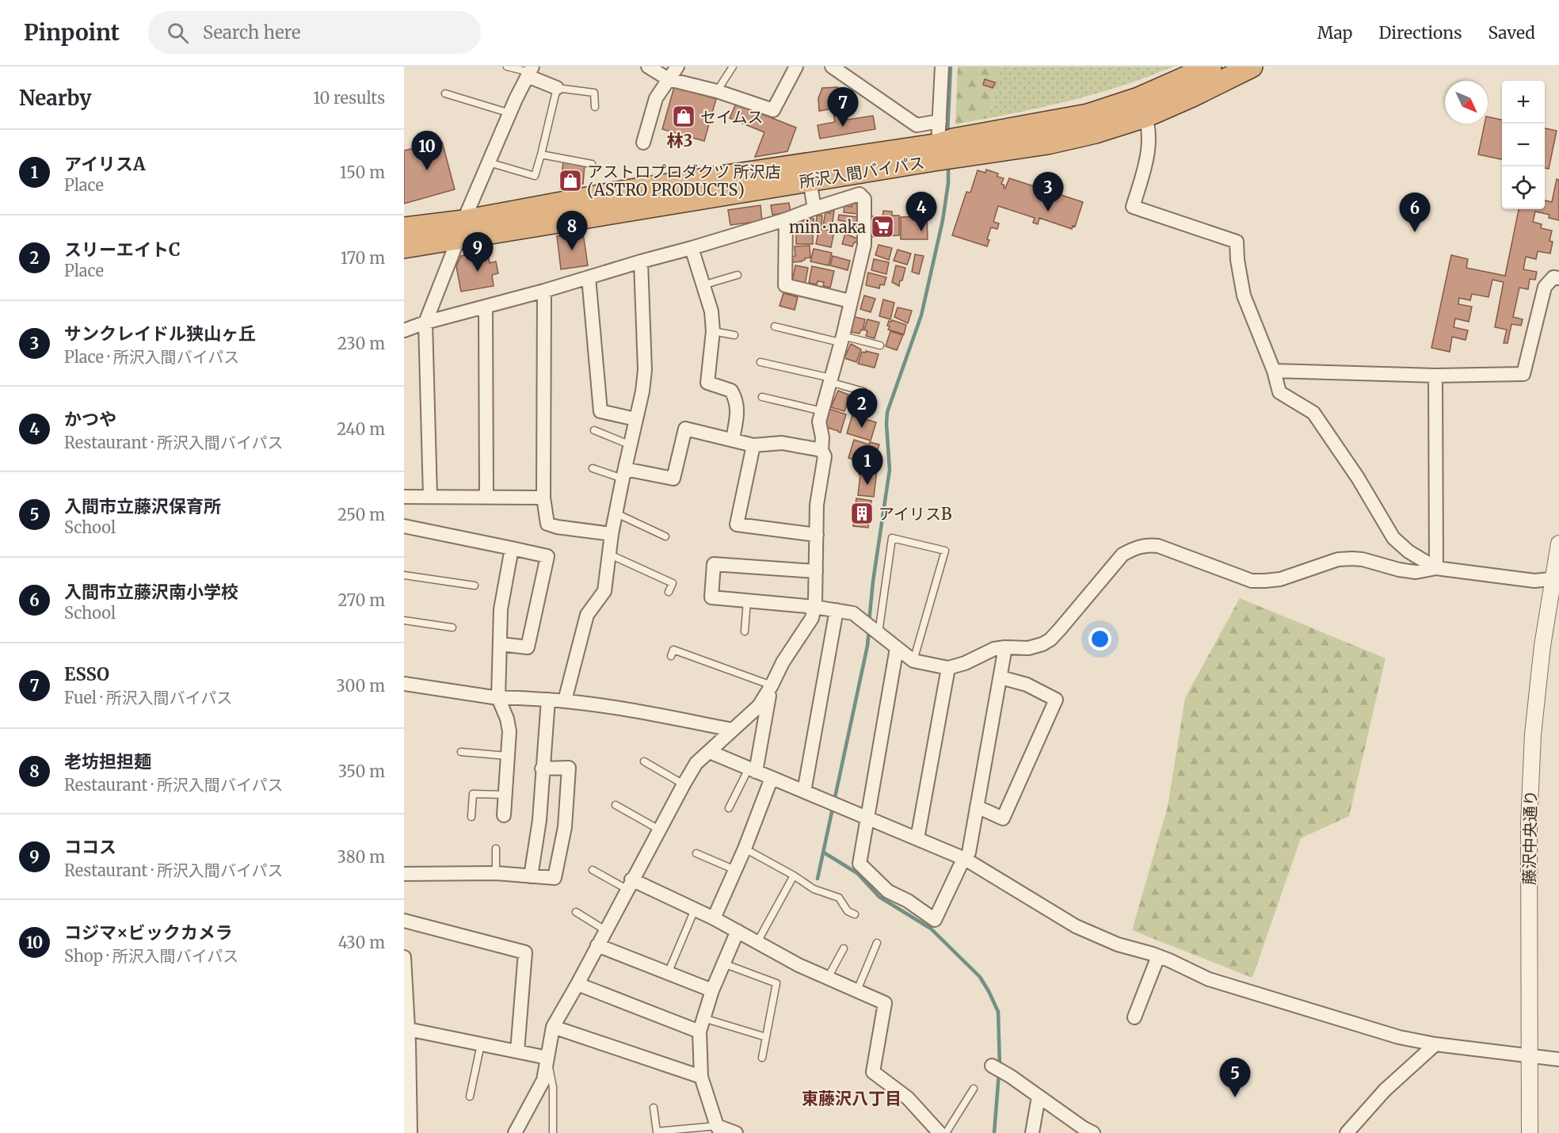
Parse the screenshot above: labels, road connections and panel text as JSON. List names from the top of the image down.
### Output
{
  "streets": {
    "highway": ["所沢入間バイパス"],
    "street": ["藤沢中央通り"]
  },
  "districts": ["林3", "東藤沢八丁目"],
  "places": {
    "shop": ["セイムス", "アストロプロダクツ 所沢店 (ASTRO PRODUCTS)"],
    "supermarket": ["min･naka"],
    "building": ["アイリスB"]
  },
  "north": "bottom right",
  "page": {
    "header": "Pinpoint",
    "search": "Search here",
    "nav": ["Map", "Directions", "Saved"],
    "heading": ["Nearby", "10 results"],
    "map_buttons": ["+", "−"],
    "pins": [
      "7",
      "10",
      "3",
      "4",
      "6",
      "8",
      "9",
      "2",
      "1",
      "5"
    ],
    "list": [
      {
        "mark": "1",
        "name": "アイリスA",
        "note": "Place",
        "value": "150 m"
      },
      {
        "mark": "2",
        "name": "スリーエイトC",
        "note": "Place",
        "value": "170 m"
      },
      {
        "mark": "3",
        "name": "サンクレイドル狭山ヶ丘",
        "note": "Place · 所沢入間バイパス",
        "value": "230 m"
      },
      {
        "mark": "4",
        "name": "かつや",
        "note": "Restaurant · 所沢入間バイパス",
        "value": "240 m"
      },
      {
        "mark": "5",
        "name": "入間市立藤沢保育所",
        "note": "School",
        "value": "250 m"
      },
      {
        "mark": "6",
        "name": "入間市立藤沢南小学校",
        "note": "School",
        "value": "270 m"
      },
      {
        "mark": "7",
        "name": "ESSO",
        "note": "Fuel · 所沢入間バイパス",
        "value": "300 m"
      },
      {
        "mark": "8",
        "name": "老坊担担麺",
        "note": "Restaurant · 所沢入間バイパス",
        "value": "350 m"
      },
      {
        "mark": "9",
        "name": "ココス",
        "note": "Restaurant · 所沢入間バイパス",
        "value": "380 m"
      },
      {
        "mark": "10",
        "name": "コジマ×ビックカメラ",
        "note": "Shop · 所沢入間バイパス",
        "value": "430 m"
      }
    ]
  }
}
